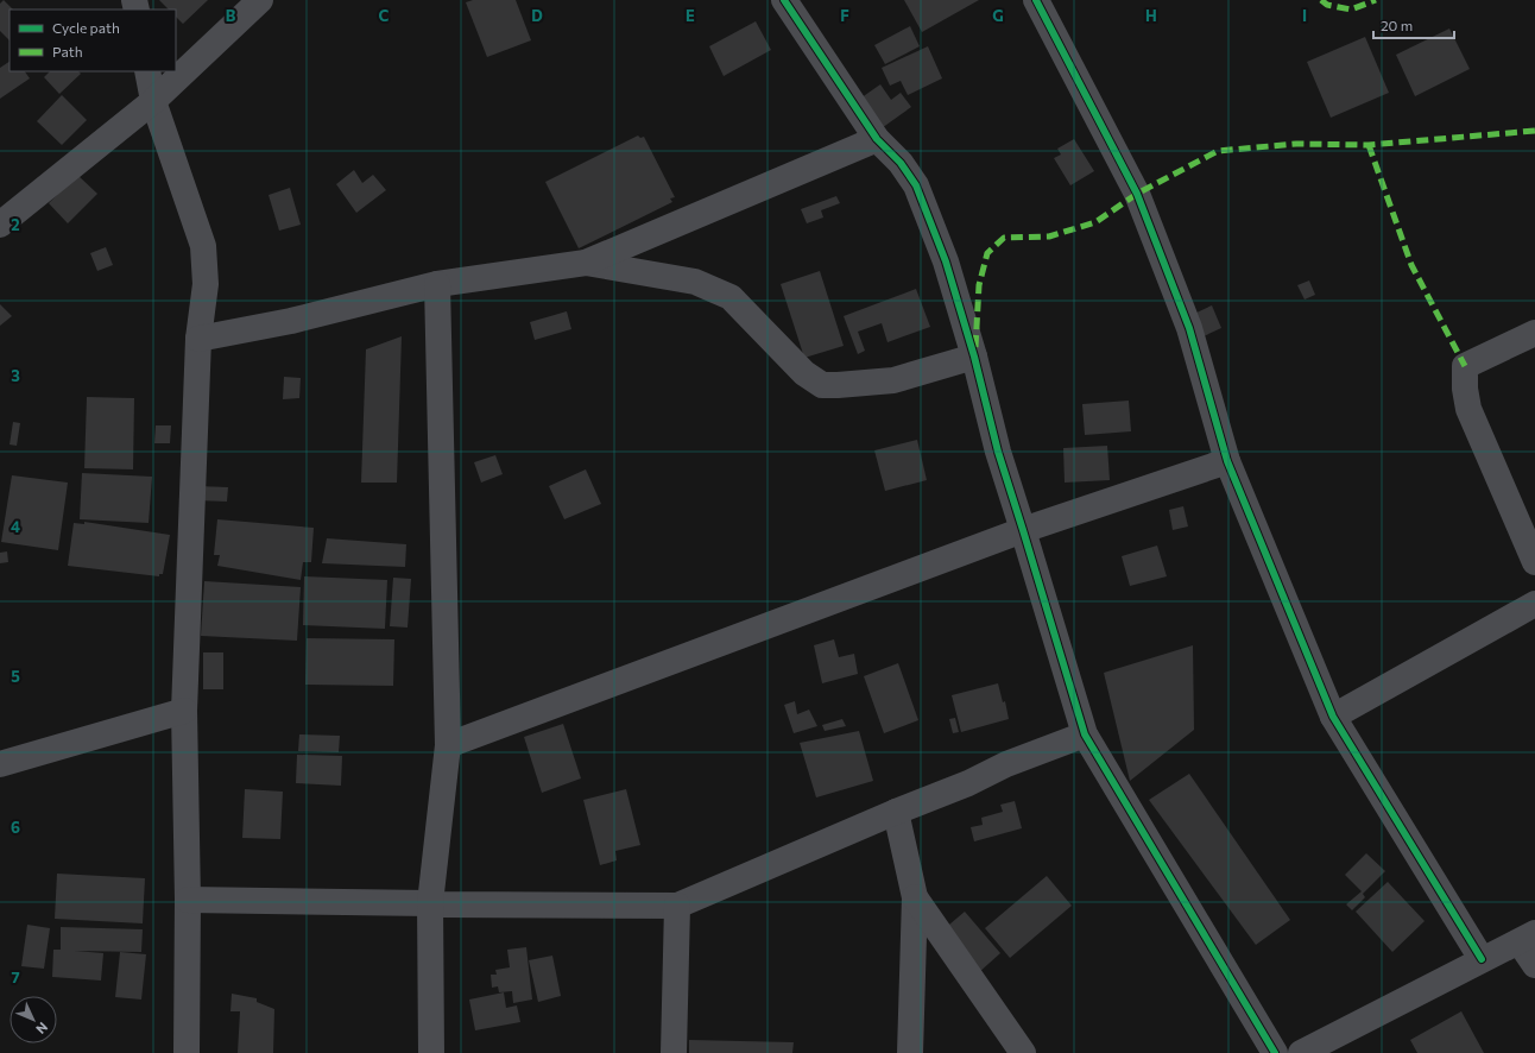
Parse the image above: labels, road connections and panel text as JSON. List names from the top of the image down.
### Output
{
  "legend": ["Cycle path", "Path"],
  "scale_bar": "20 m",
  "north": "bottom right",
  "grid": {
    "columns": [
      "B",
      "C",
      "D",
      "E",
      "F",
      "G",
      "H",
      "I"
    ],
    "rows": [
      "2",
      "3",
      "4",
      "5",
      "6",
      "7"
    ]
  }
}
